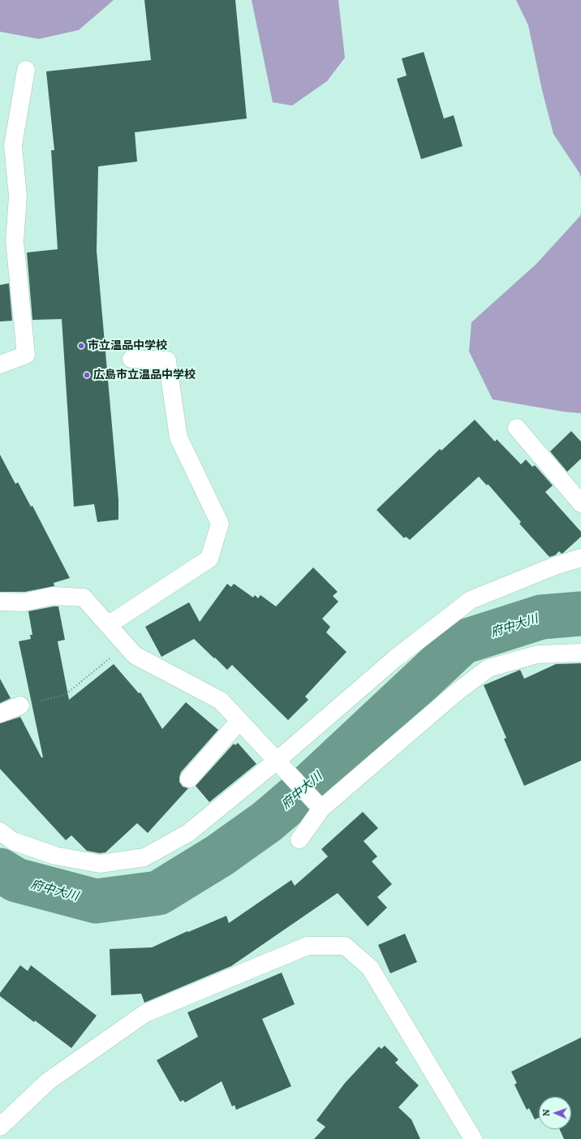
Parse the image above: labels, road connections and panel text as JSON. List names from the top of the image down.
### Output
{
  "water": ["府中大川"],
  "places": ["市立温品中学校", "広島市立温品中学校"],
  "north": "left"
}
